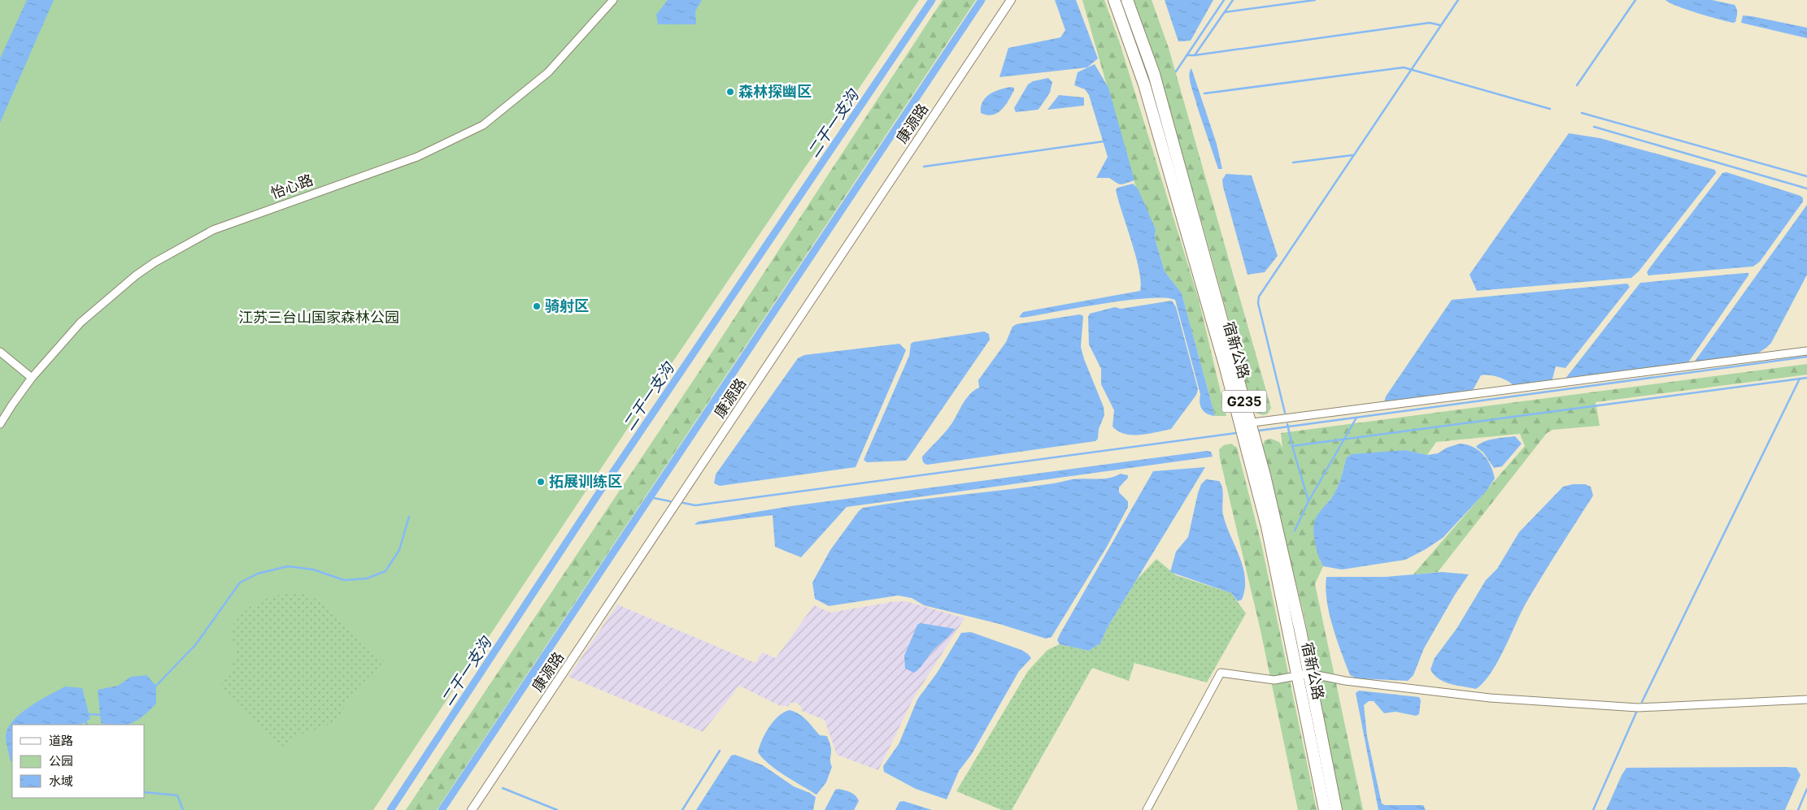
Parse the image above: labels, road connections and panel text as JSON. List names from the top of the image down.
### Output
{
  "streets": {
    "highway": ["宿新公路", "G235"],
    "street": ["康源路", "怡心路"]
  },
  "water": ["二干一支沟"],
  "parks": ["江苏三台山国家森林公园"],
  "places": ["森林探幽区", "骑射区", "拓展训练区"],
  "legend": ["道路", "公园", "水域"]
}
